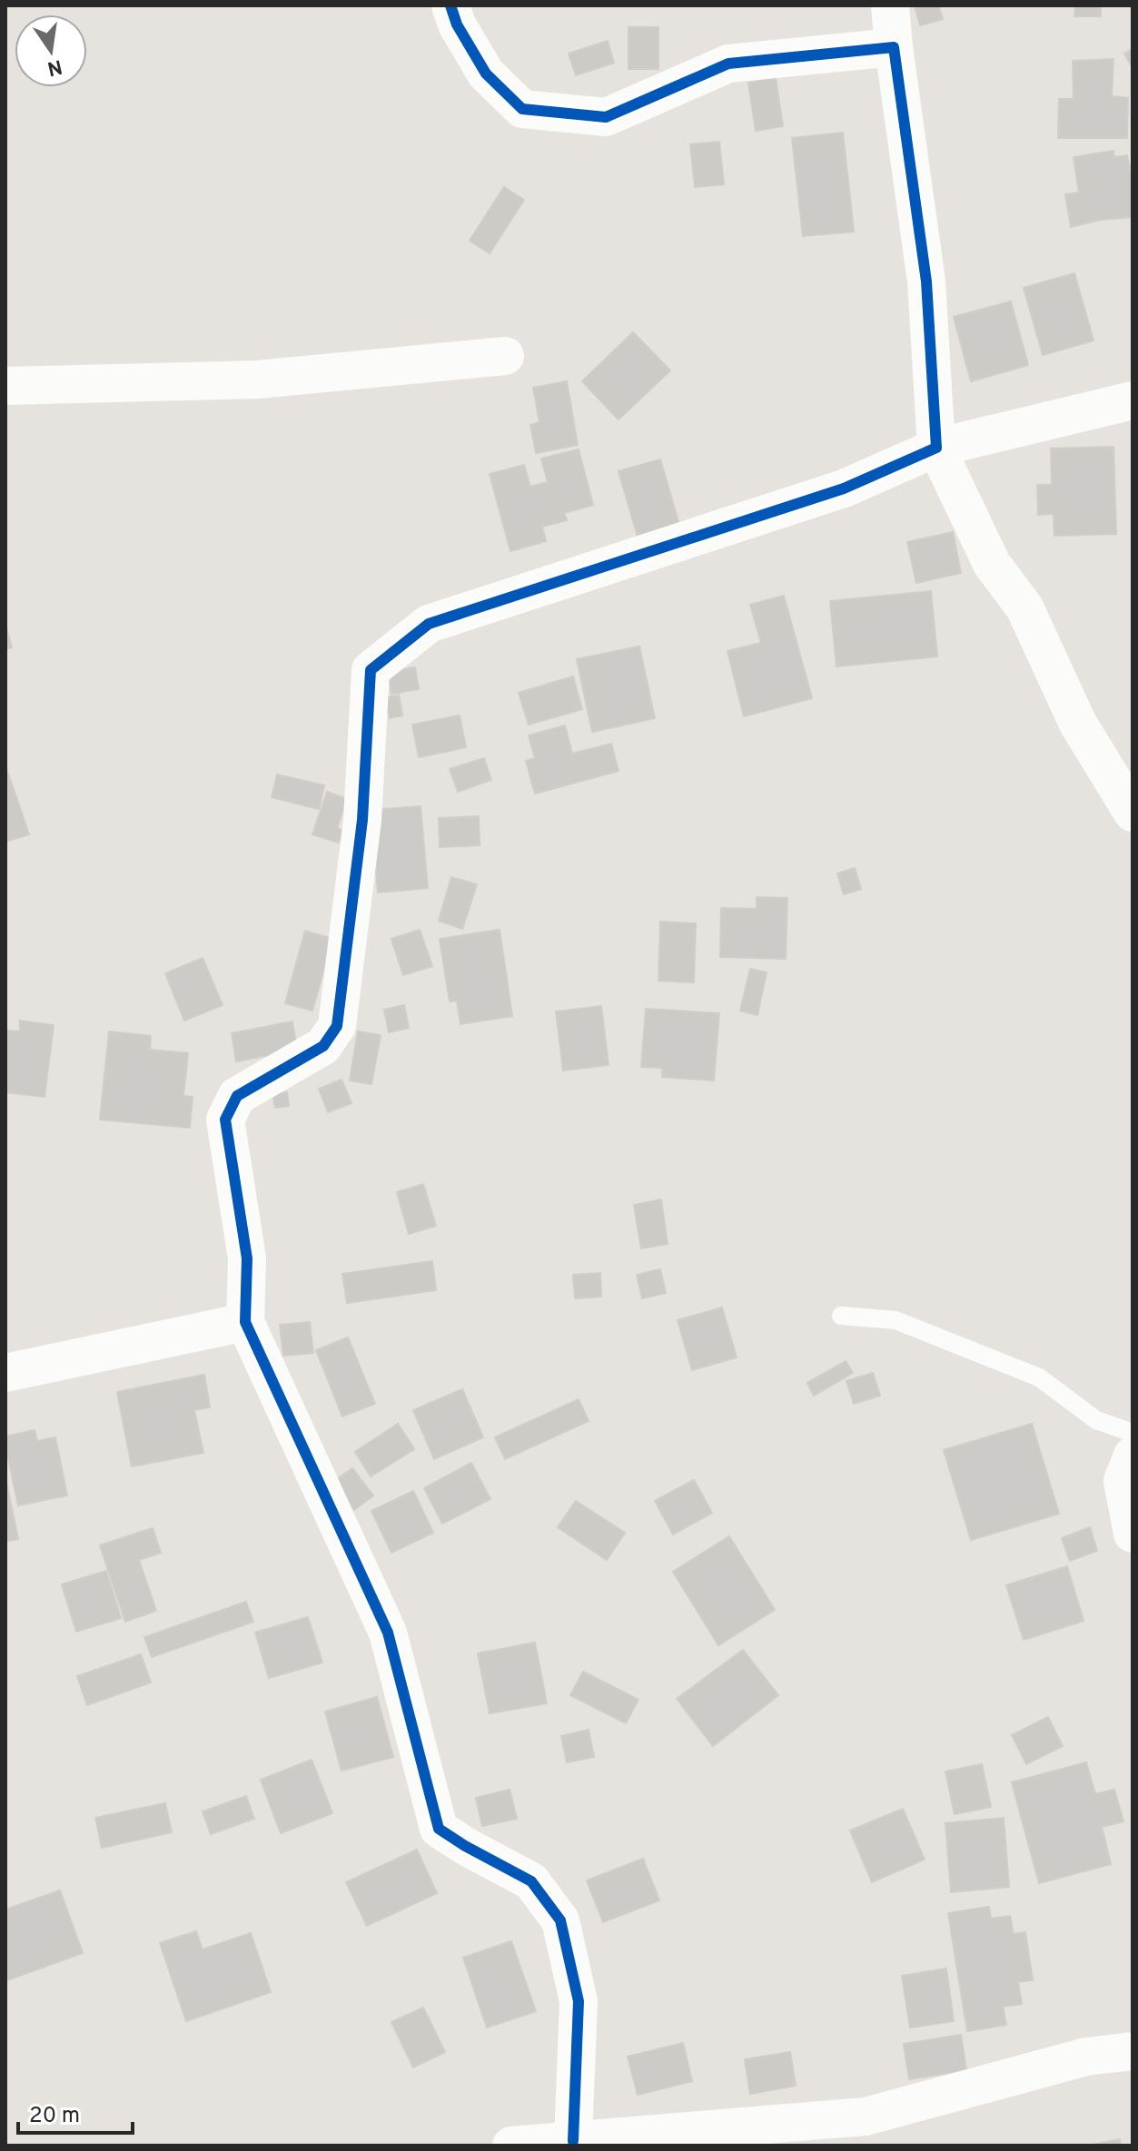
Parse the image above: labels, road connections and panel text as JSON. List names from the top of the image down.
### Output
{
  "scale_bar": "20 m",
  "north": "bottom"
}
